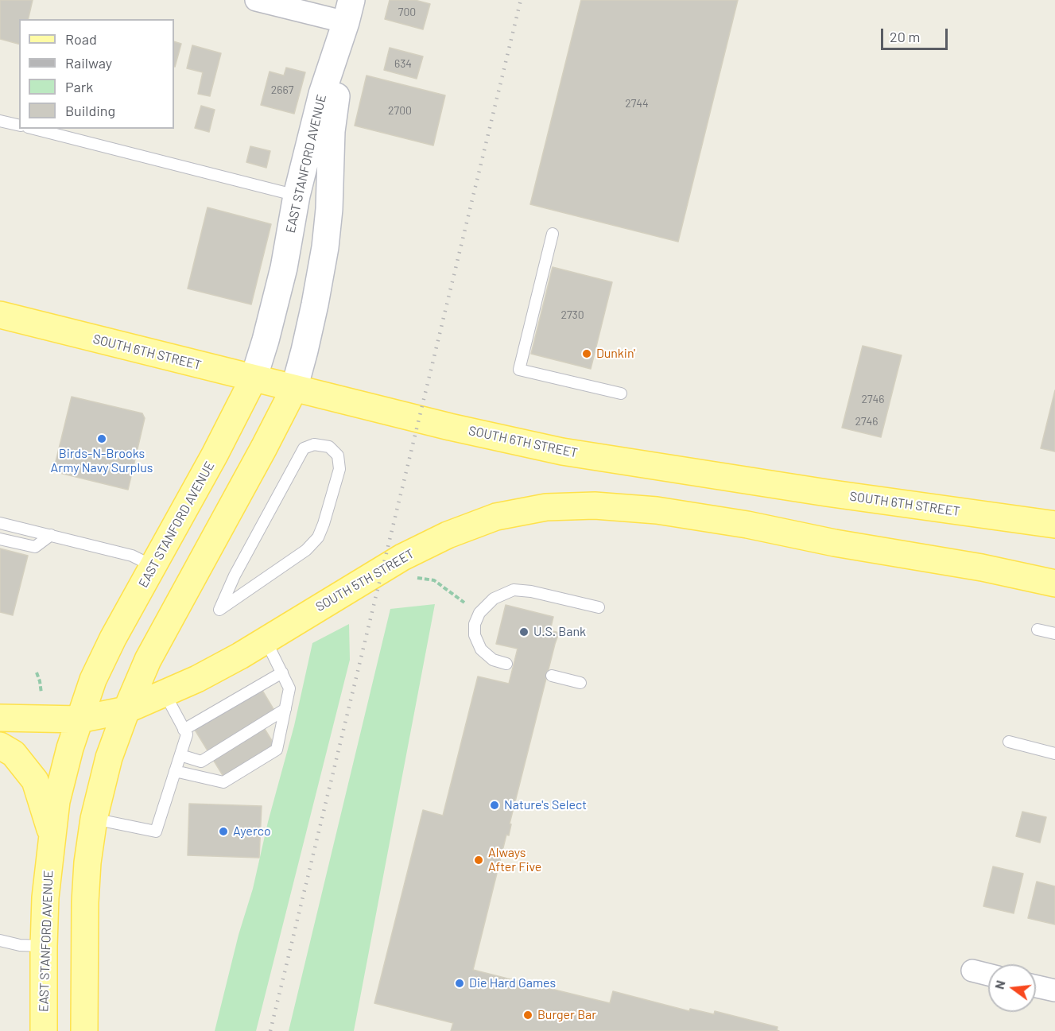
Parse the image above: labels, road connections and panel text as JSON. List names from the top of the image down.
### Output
{
  "streets": {
    "main road": ["EAST STANFORD AVENUE", "SOUTH 6TH STREET", "SOUTH 5TH STREET"]
  },
  "crossings": [
    ["EAST STANFORD AVENUE", "SOUTH 6TH STREET"],
    ["EAST STANFORD AVENUE", "SOUTH 5TH STREET"]
  ],
  "places": [
    "Dunkin'",
    "Birds-N-Brooks Army Navy Surplus",
    "U.S. Bank",
    "Nature's Select",
    "Ayerco",
    "Always After Five",
    "Die Hard Games",
    "Burger Bar"
  ],
  "house_numbers": [
    "700",
    "634",
    "2667",
    "2744",
    "2700",
    "2730",
    "2746",
    "2746"
  ],
  "legend": [
    "Road",
    "Railway",
    "Park",
    "Building"
  ],
  "scale_bar": "20 m",
  "north": "left"
}
